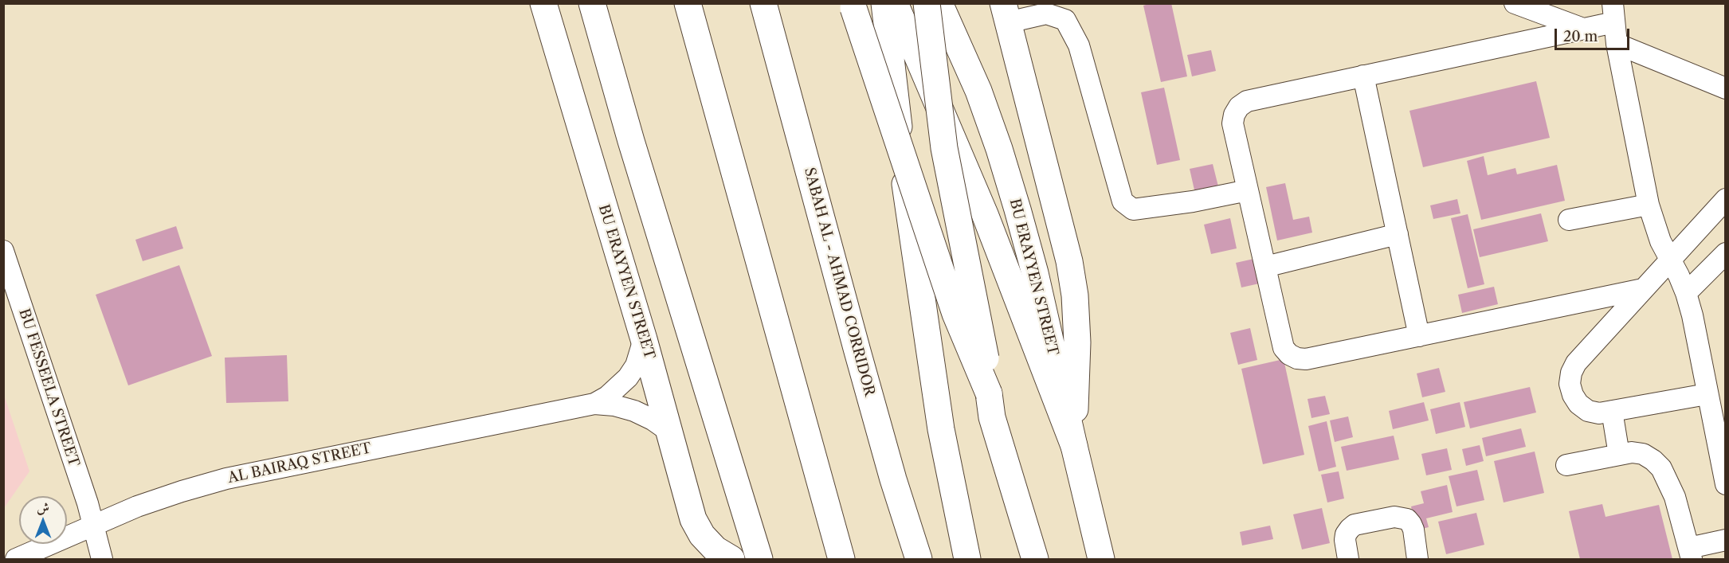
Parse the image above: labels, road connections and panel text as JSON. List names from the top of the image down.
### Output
{
  "streets": {
    "main road": ["BU ERAYYEN STREET", "SABAH AL - AHMAD CORRIDOR"],
    "street": ["BU FESSEELA STREET", "AL BAIRAQ STREET"]
  },
  "crossings": [
    ["BU ERAYYEN STREET", "AL BAIRAQ STREET"],
    ["BU FESSEELA STREET", "AL BAIRAQ STREET"]
  ],
  "scale_bar": "20 m",
  "north": "top"
}
